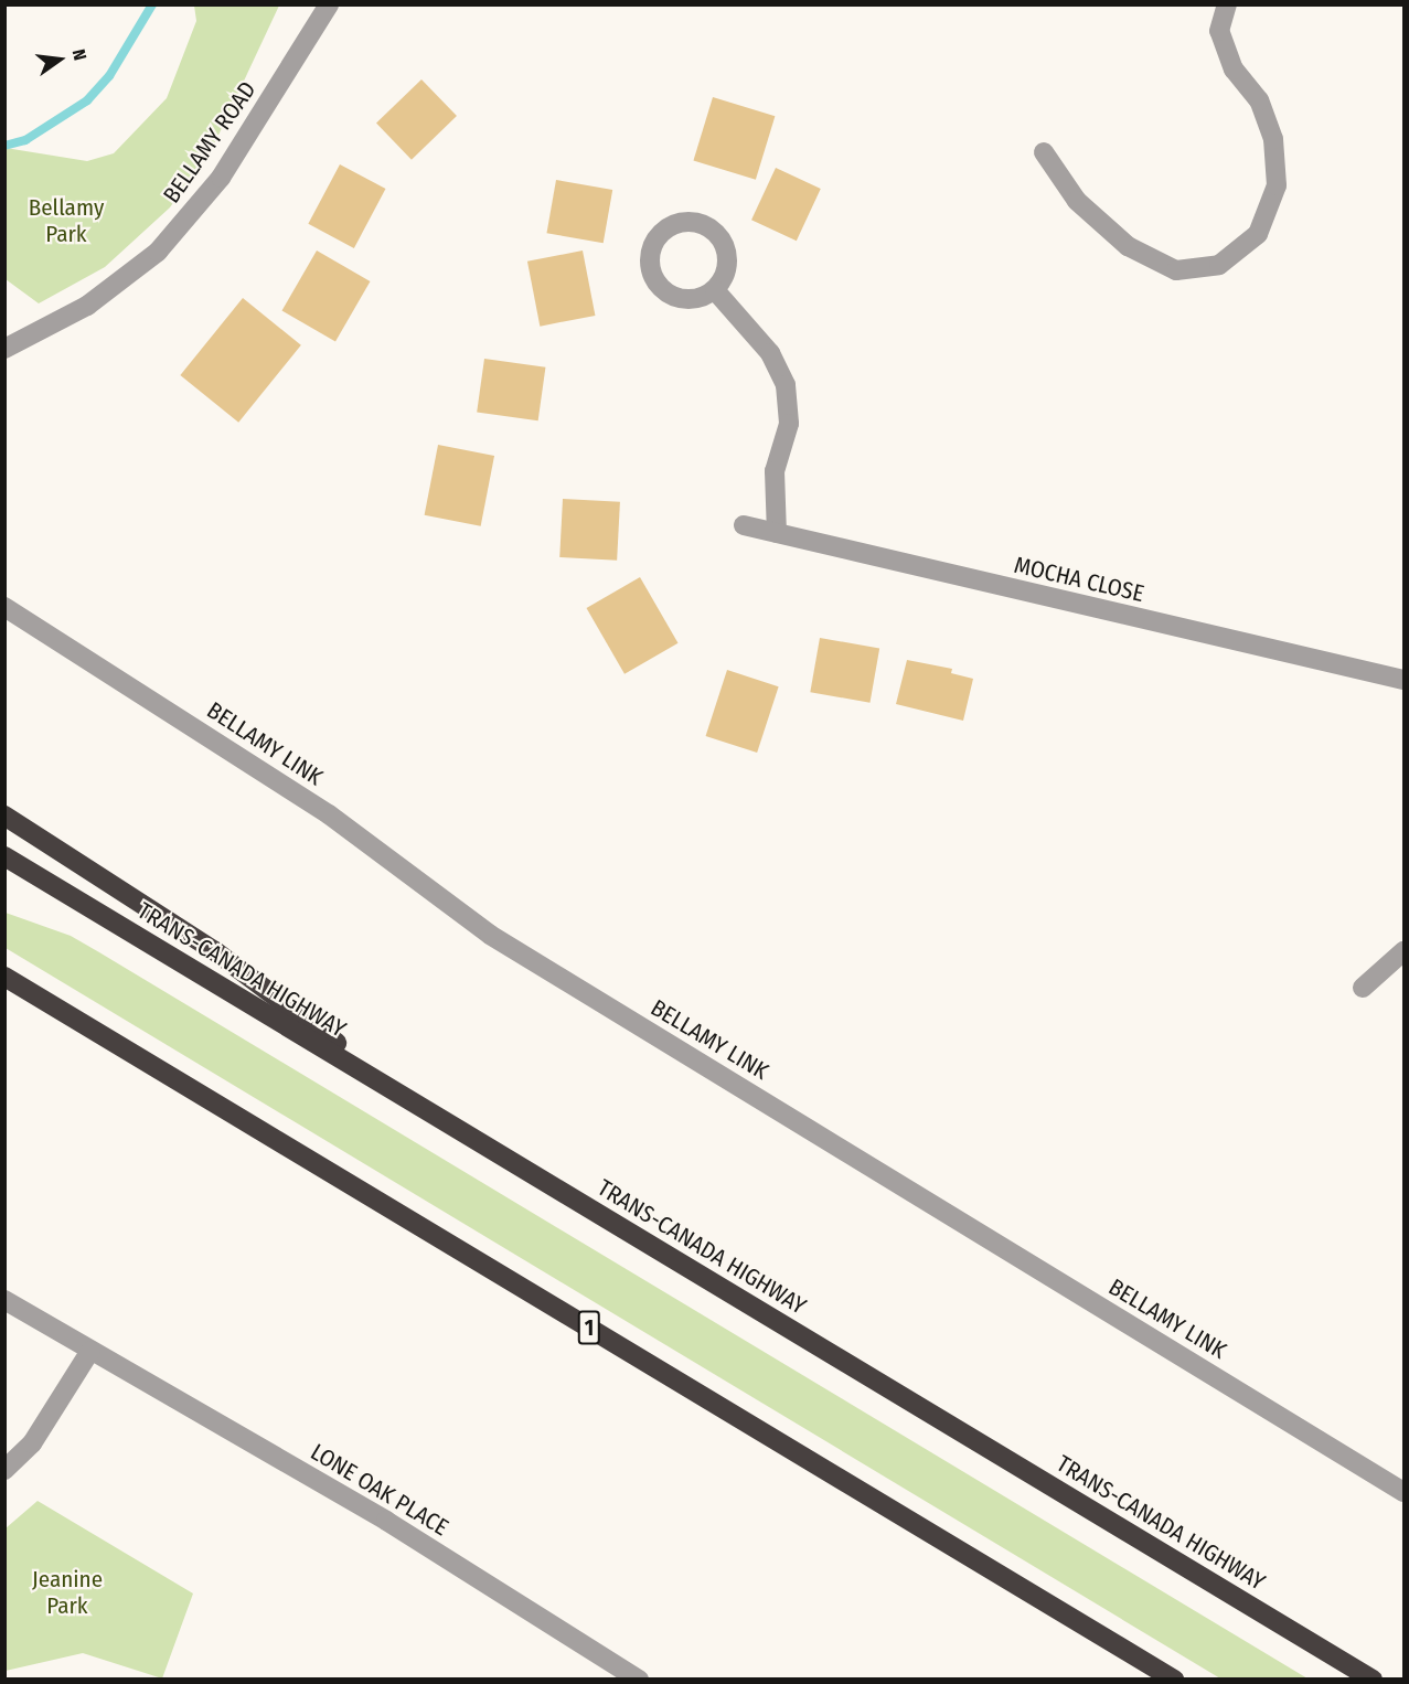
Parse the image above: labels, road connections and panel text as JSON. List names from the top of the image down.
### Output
{
  "streets": {
    "highway": ["TRANS-CANADA HIGHWAY", "1"],
    "street": [
      "BELLAMY ROAD",
      "MOCHA CLOSE",
      "BELLAMY LINK",
      "LONE OAK PLACE"
    ]
  },
  "parks": ["Bellamy Park", "Jeanine Park"],
  "north": "right"
}
